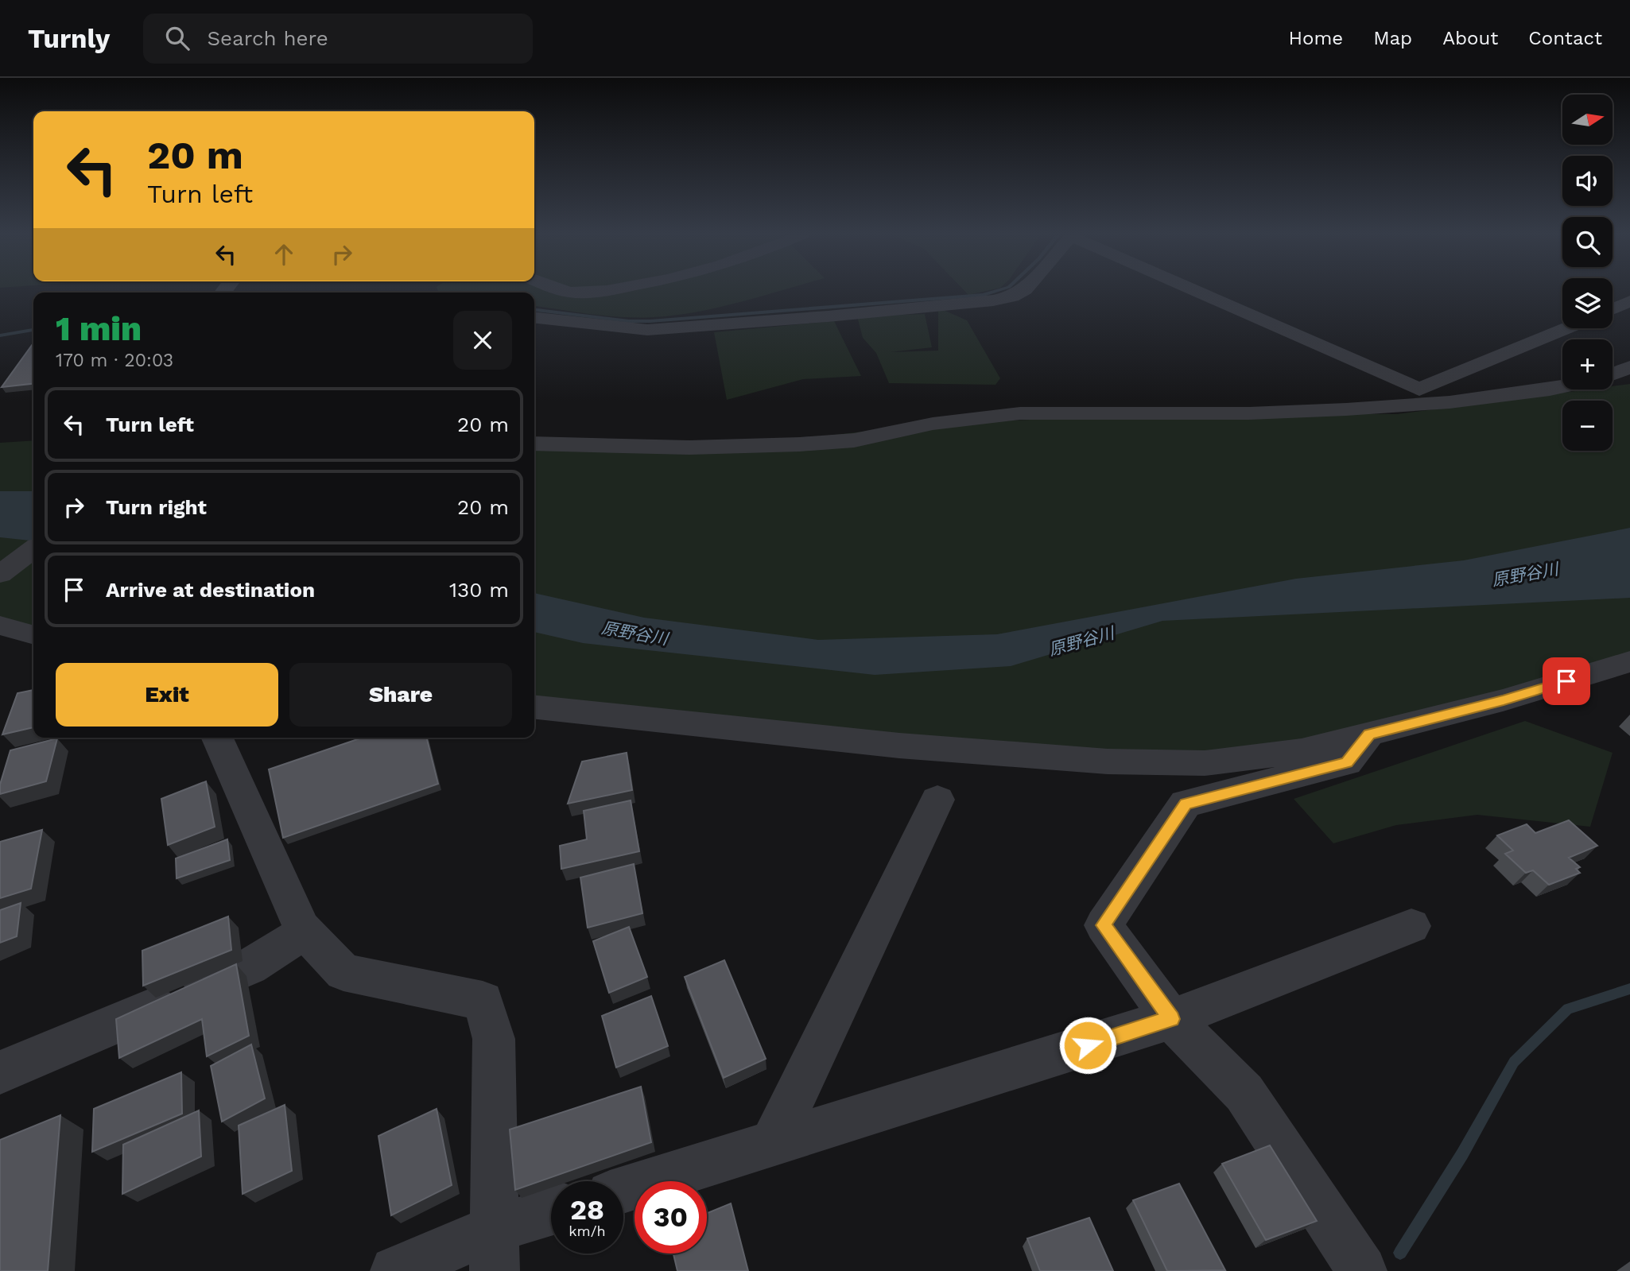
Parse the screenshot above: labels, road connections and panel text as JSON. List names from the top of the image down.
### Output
{
  "water": ["原野谷川"],
  "north": "right",
  "page": {
    "header": "Turnly",
    "search": "Search here",
    "nav": [
      "Home",
      "Map",
      "About",
      "Contact"
    ],
    "map_buttons": ["+", "−"],
    "turn": ["20 m", "Turn left"],
    "heading": ["1 min", "170 m · 20:03"],
    "list": [
      {
        "name": "Turn left",
        "value": "20 m"
      },
      {
        "name": "Turn right",
        "value": "20 m"
      },
      {
        "name": "Arrive at destination",
        "value": "130 m"
      }
    ],
    "buttons": ["Exit", "Share"],
    "speed": "28 km/h",
    "limit": "30"
  }
}
